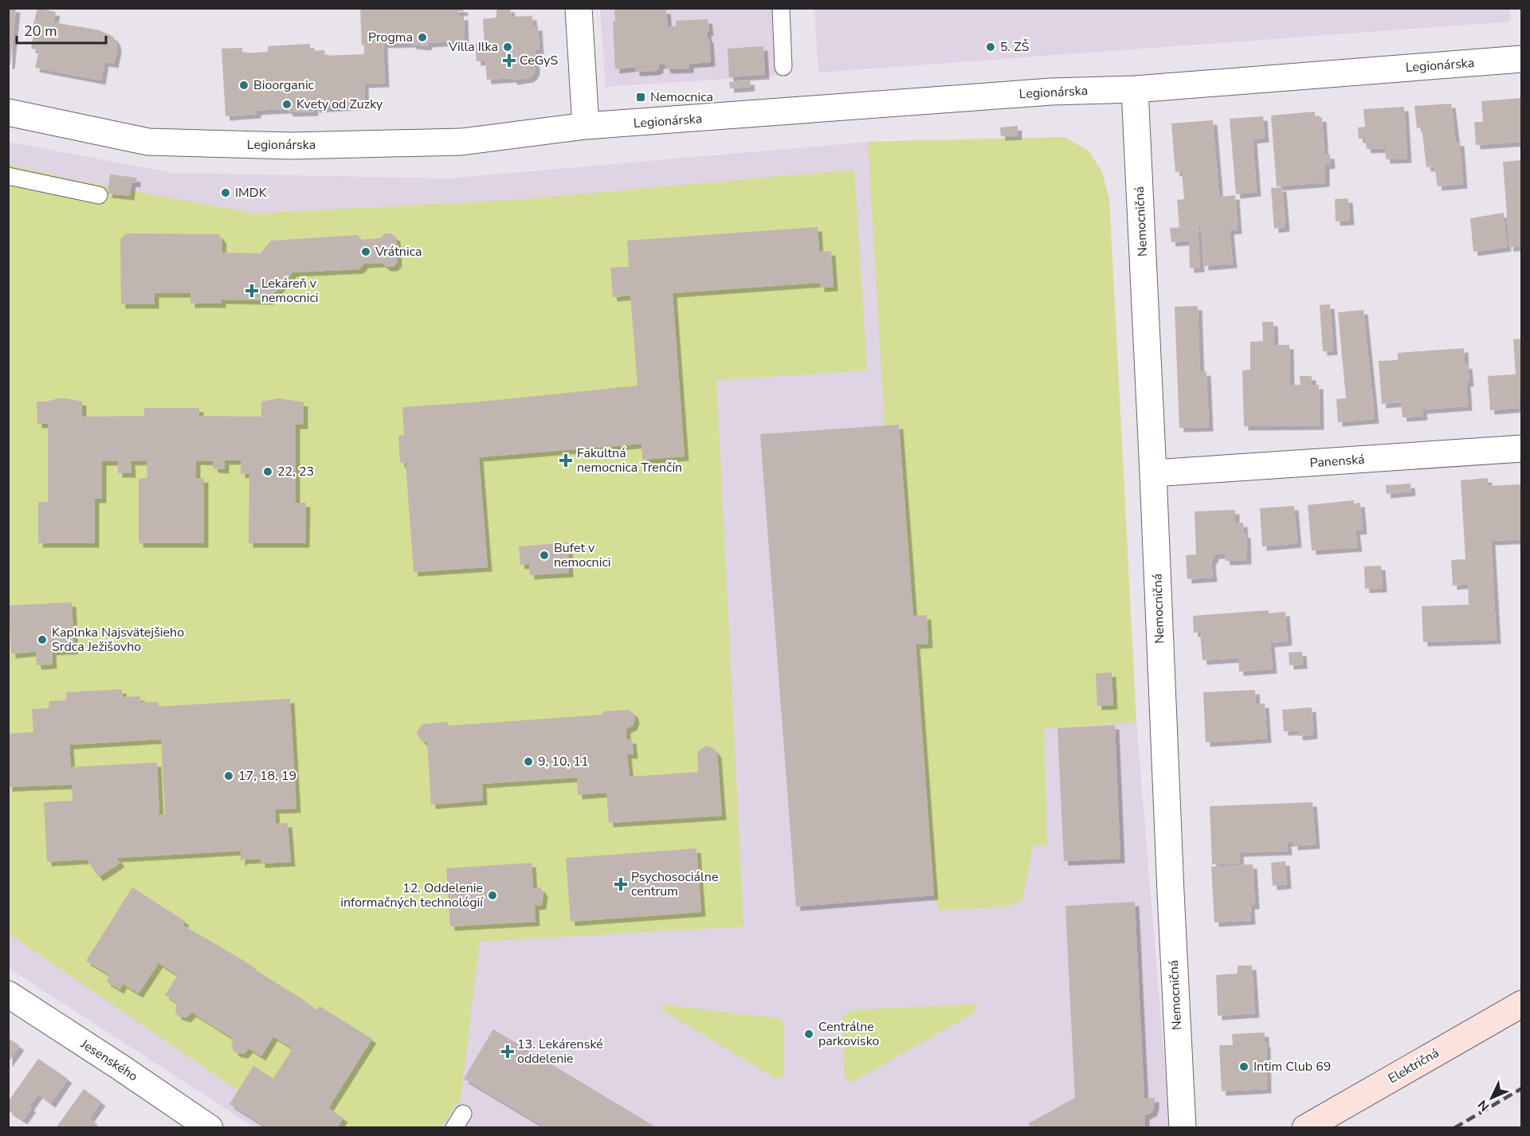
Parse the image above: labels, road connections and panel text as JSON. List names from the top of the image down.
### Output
{
  "streets": {
    "main road": ["Električná"],
    "street": [
      "Legionárska",
      "Nemocničná",
      "Panenská",
      "Jesenského"
    ]
  },
  "crossings": [
    ["Legionárska", "Nemocničná"],
    ["Nemocničná", "Panenská"]
  ],
  "places": {
    "other": [
      "Progma",
      "Villa Ilka",
      "5. ZŠ",
      "Bioorganic",
      "Kvety od Zuzky",
      "IMDK",
      "Vrátnica",
      "22, 23",
      "Bufet v nemocnici",
      "Kaplnka Najsvätejšieho Srdca Ježišovho",
      "9, 10, 11",
      "17, 18, 19",
      "12. Oddelenie informačných technológií",
      "Centrálne parkovisko",
      "Intim Club 69"
    ],
    "health": [
      "CeGyS",
      "Lekáreň v nemocnici",
      "Fakultná nemocnica Trenčín",
      "Psychosociálne centrum",
      "13. Lekárenské oddelenie"
    ],
    "transit": ["Nemocnica"]
  },
  "scale_bar": "20 m",
  "north": "bottom left"
}
